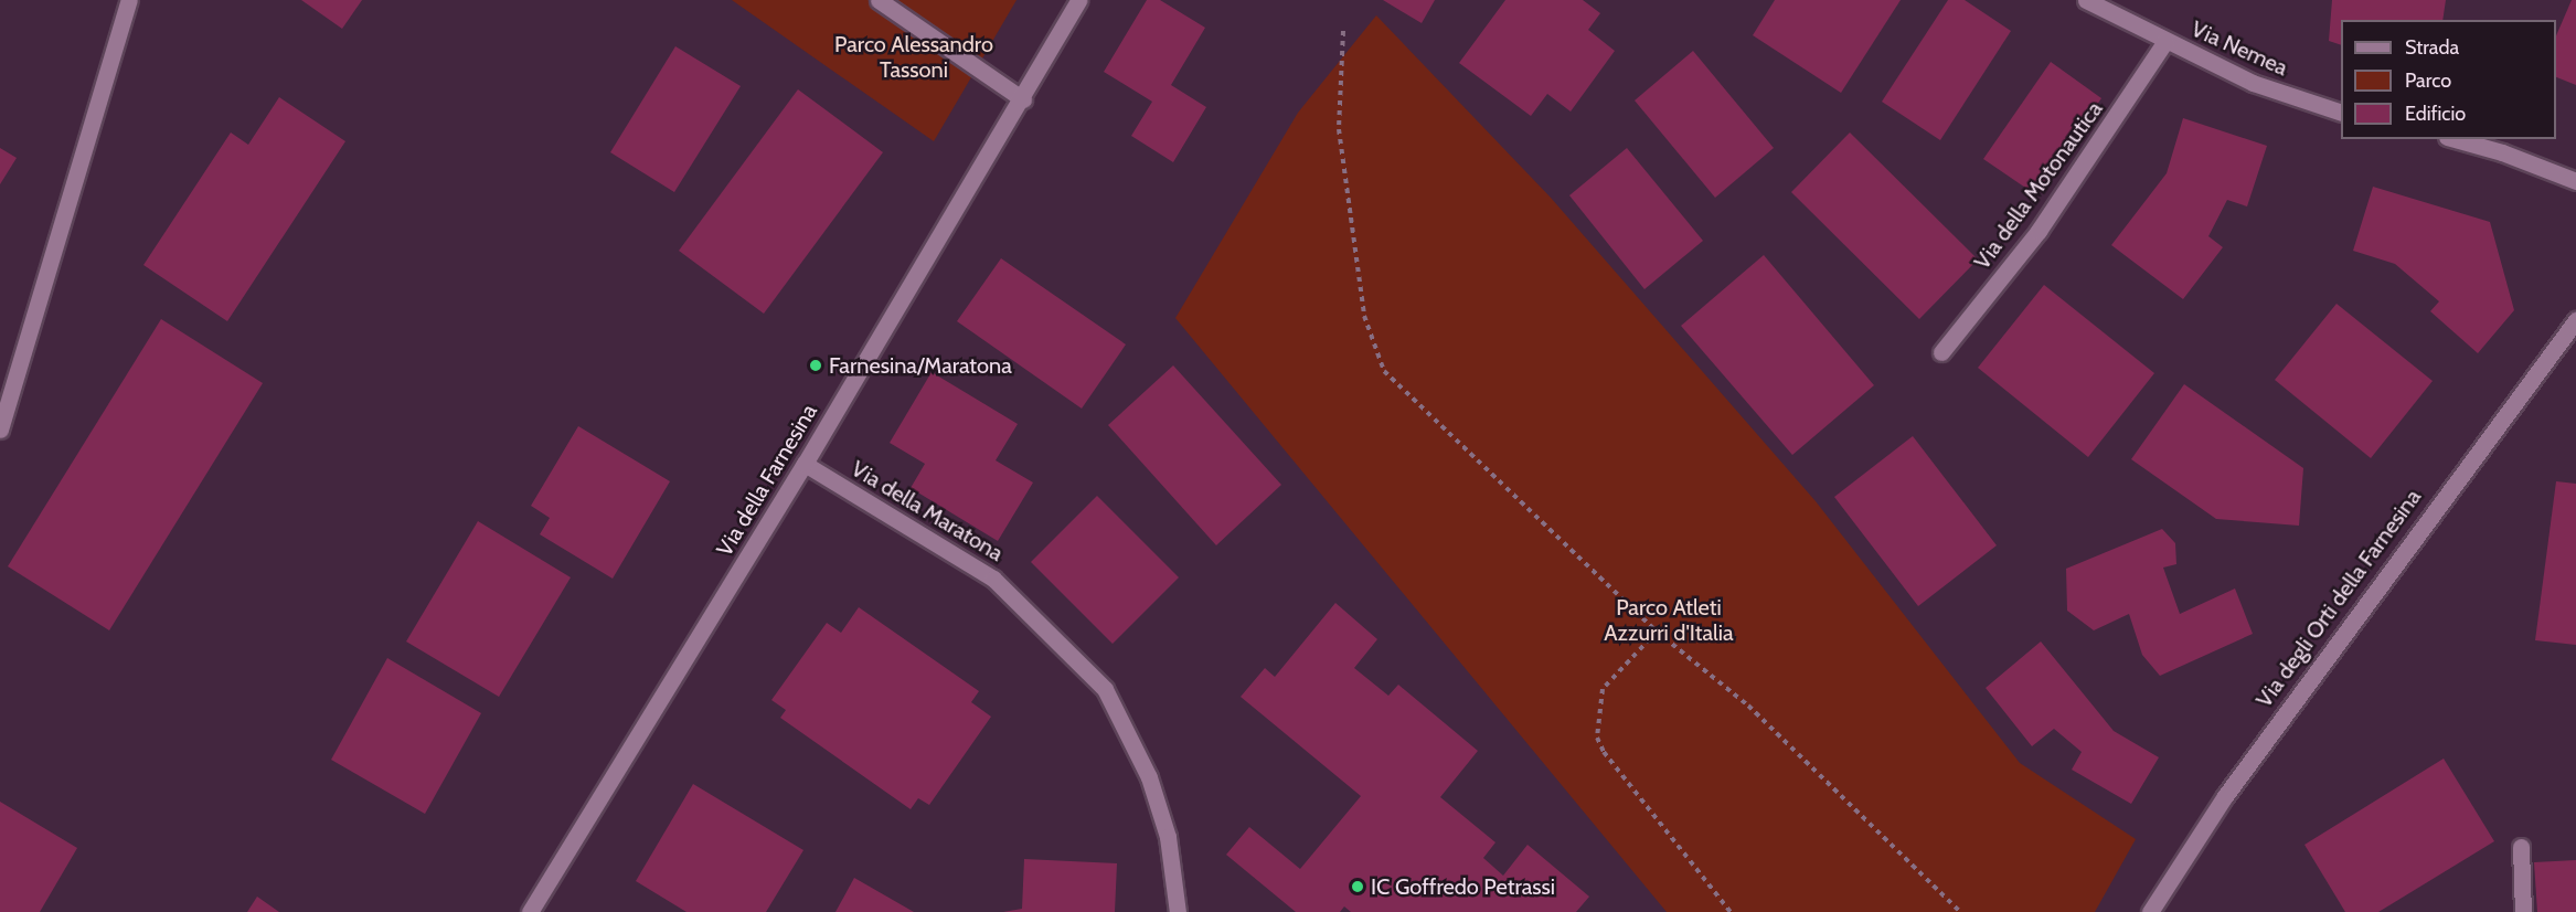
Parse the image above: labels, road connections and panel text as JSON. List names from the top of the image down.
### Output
{
  "streets": {
    "street": [
      "Via Nemea",
      "Via della Motonautica",
      "Via della Farnesina",
      "Via della Maratona",
      "Via degli Orti della Farnesina"
    ]
  },
  "crossings": [
    ["Via Nemea", "Via della Motonautica"],
    ["Via della Farnesina", "Via della Maratona"]
  ],
  "parks": ["Parco Alessandro Tassoni", "Parco Atleti Azzurri d'Italia"],
  "places": ["Farnesina/Maratona", "IC Goffredo Petrassi"],
  "legend": ["Strada", "Parco", "Edificio"]
}
